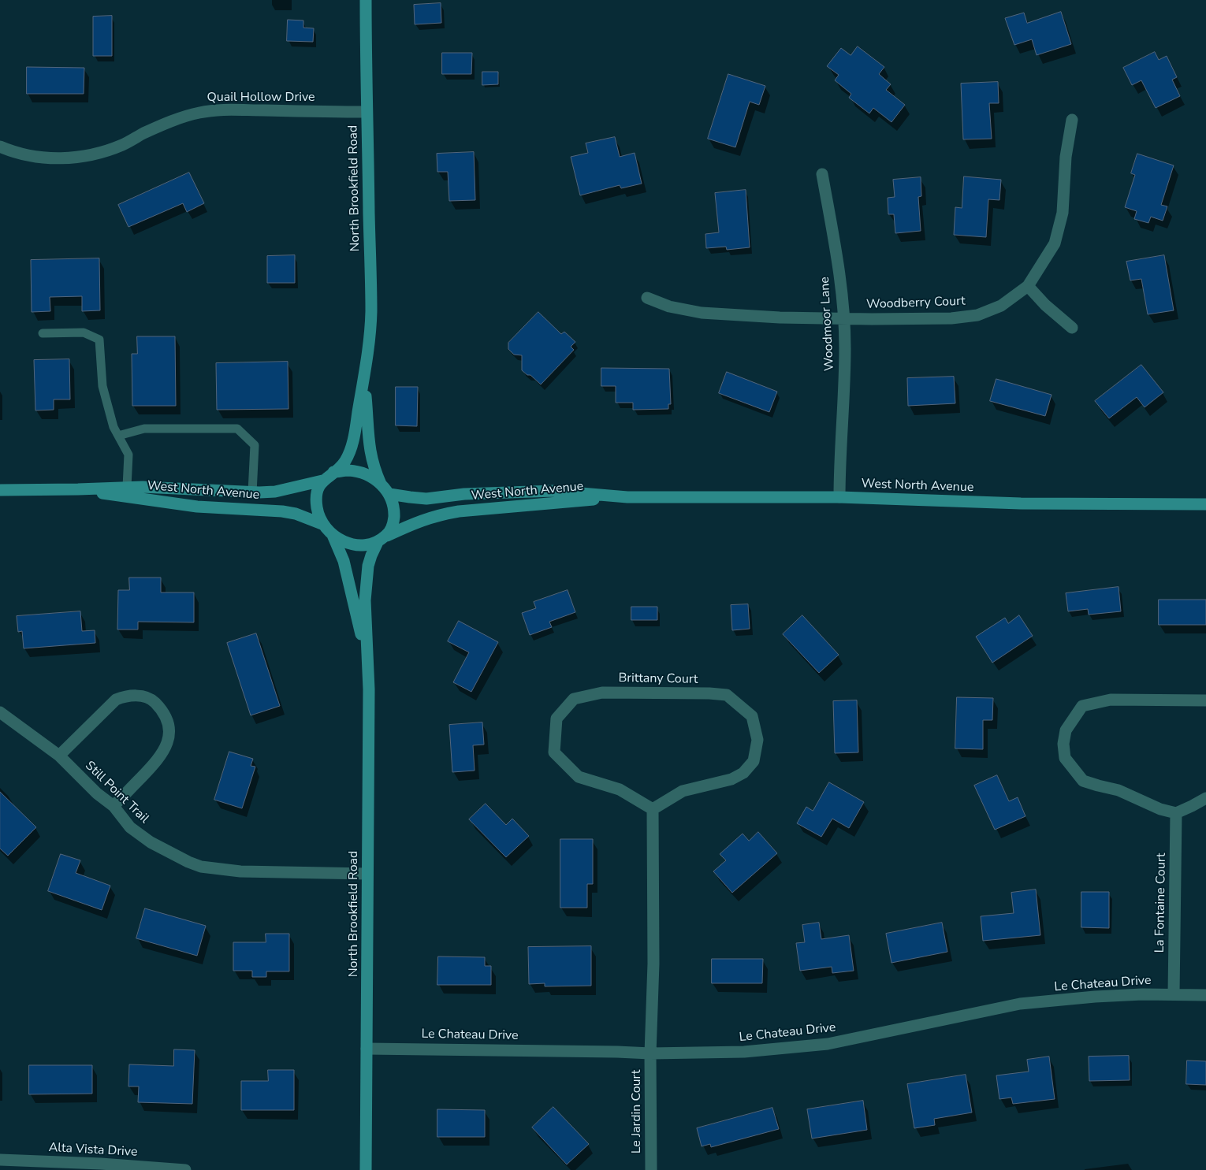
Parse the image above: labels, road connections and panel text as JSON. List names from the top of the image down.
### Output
{
  "streets": {
    "main road": ["North Brookfield Road", "West North Avenue"],
    "street": [
      "Quail Hollow Drive",
      "Woodberry Court",
      "Woodmoor Lane",
      "Brittany Court",
      "Still Point Trail",
      "La Fontaine Court",
      "Le Chateau Drive",
      "Le Jardin Court",
      "Alta Vista Drive"
    ]
  },
  "crossings": [
    ["Quail Hollow Drive", "North Brookfield Road"],
    ["North Brookfield Road", "West North Avenue"],
    ["North Brookfield Road", "Still Point Trail"],
    ["North Brookfield Road", "Le Chateau Drive"],
    ["Woodberry Court", "Woodmoor Lane"],
    ["Woodmoor Lane", "West North Avenue"],
    ["La Fontaine Court", "Le Chateau Drive"],
    ["Le Chateau Drive", "Le Jardin Court"]
  ]
}
